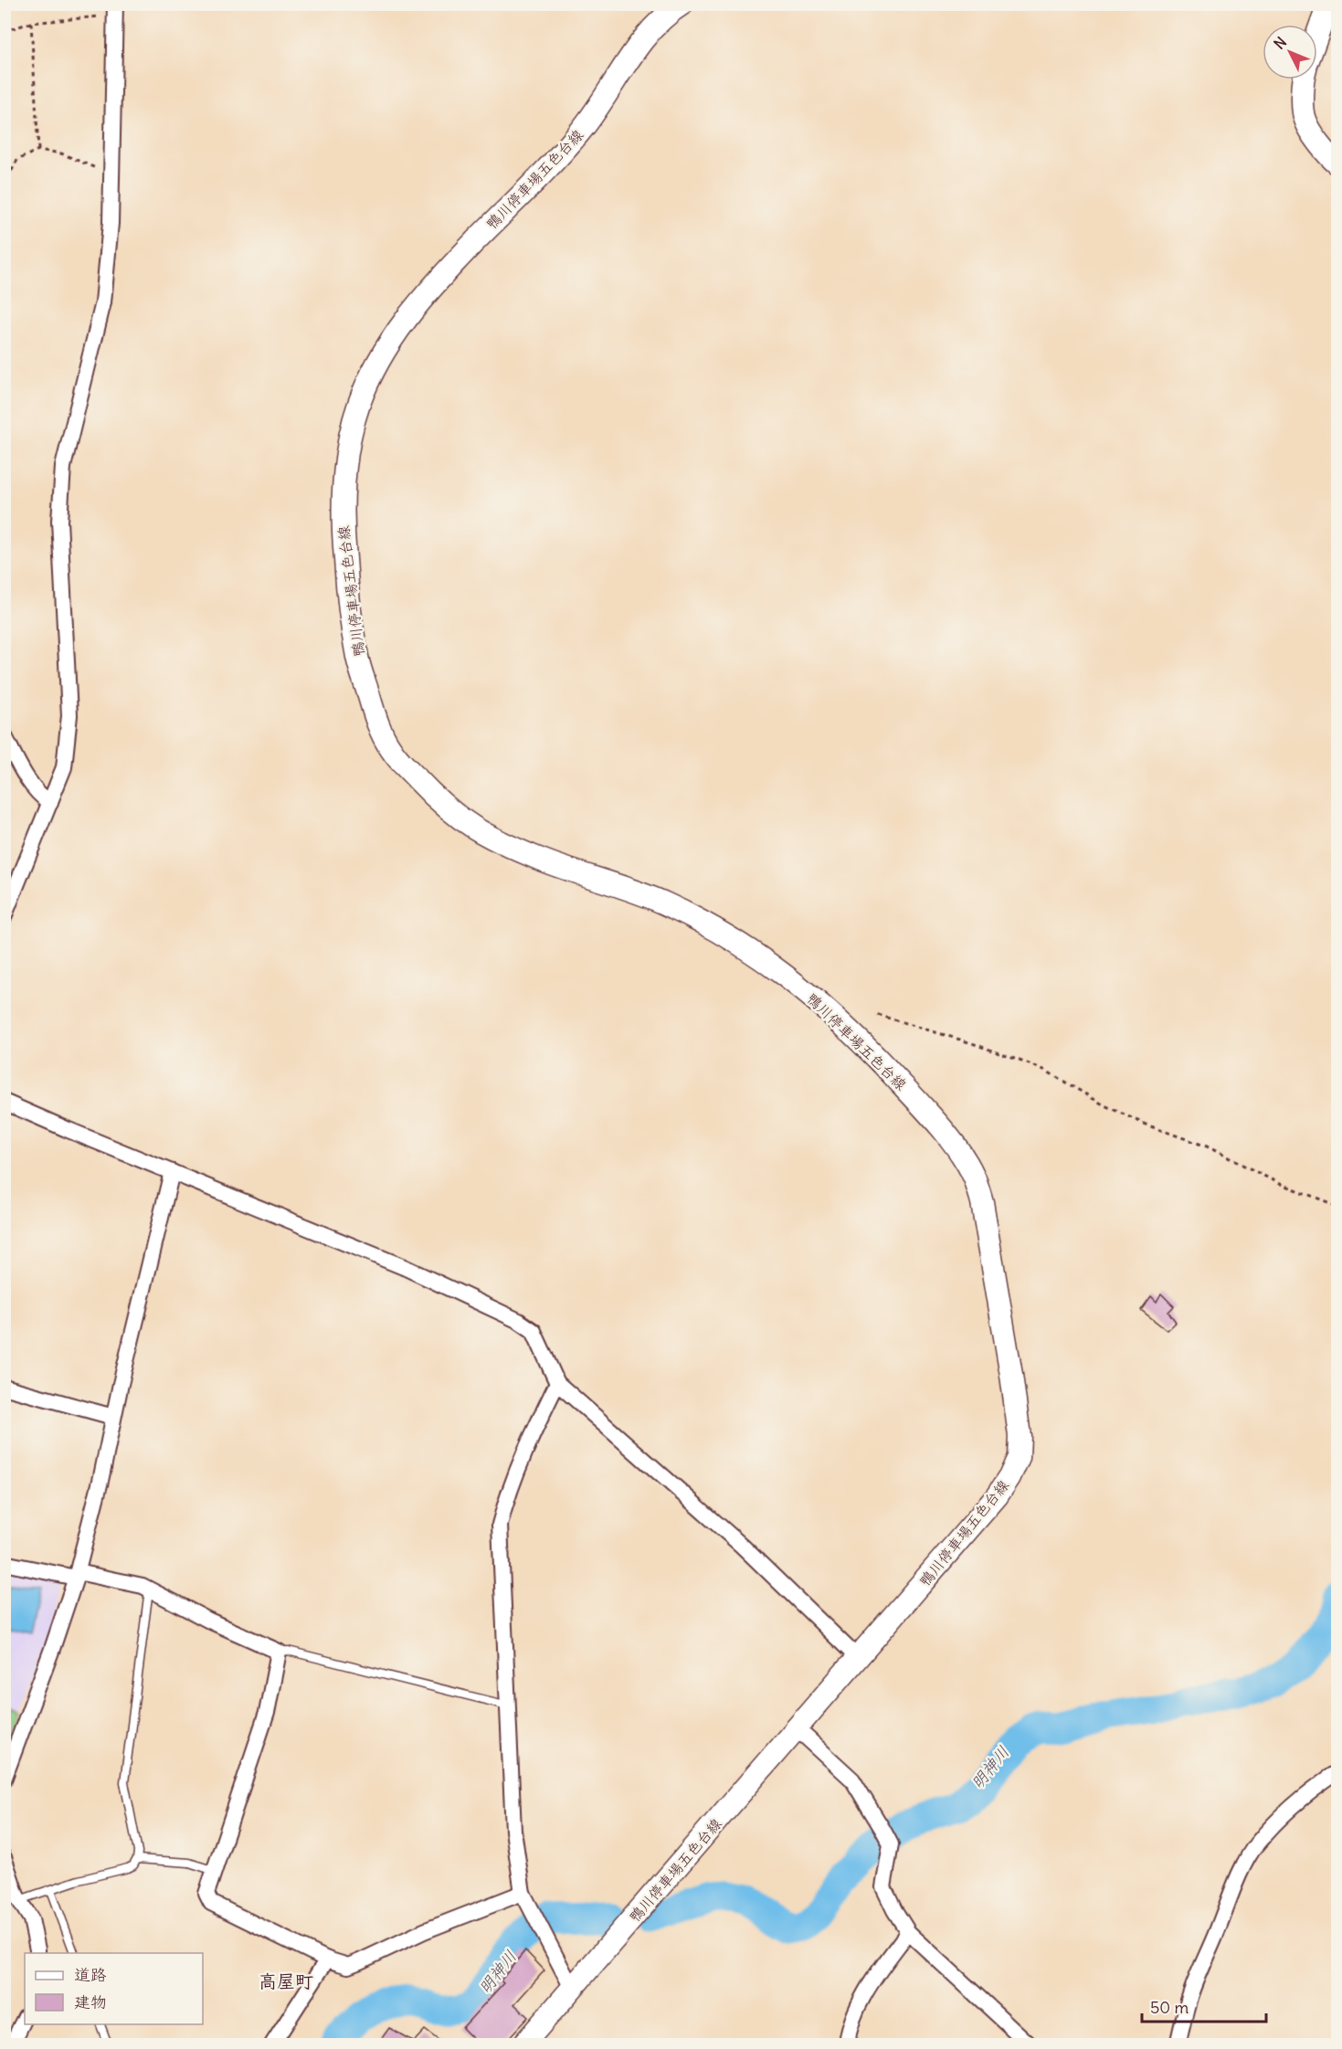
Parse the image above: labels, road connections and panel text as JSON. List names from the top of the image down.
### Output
{
  "streets": {
    "main road": ["鴨川停車場五色台線"]
  },
  "districts": ["高屋町"],
  "water": ["明神川"],
  "legend": ["道路", "建物"],
  "scale_bar": "50 m",
  "north": "top left"
}
